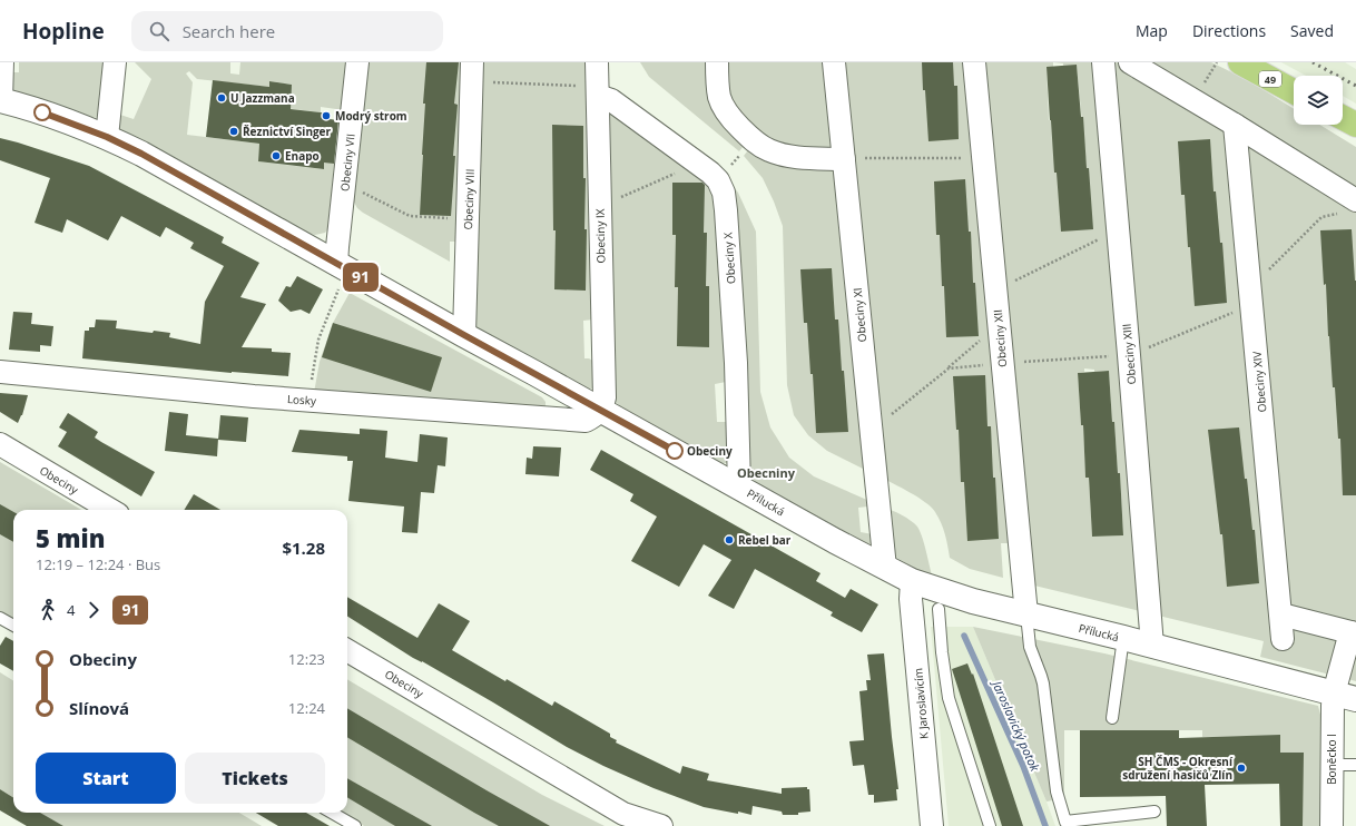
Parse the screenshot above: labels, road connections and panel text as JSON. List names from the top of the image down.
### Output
{
  "streets": {
    "main road": ["49"],
    "street": [
      "Obeciny VII",
      "Obeciny VIII",
      "Obeciny IX",
      "Obeciny X",
      "Obeciny XI",
      "Obeciny XII",
      "Obeciny XIII",
      "Obeciny XIV",
      "Losky",
      "Obeciny",
      "Přílucká",
      "K Jaroslavicím",
      "Boněcko I"
    ]
  },
  "crossings": [
    ["Obeciny VII", "Přílucká"],
    ["Obeciny VIII", "Přílucká"],
    ["Obeciny IX", "Obeciny X"],
    ["Obeciny IX", "Losky"],
    ["Obeciny IX", "Přílucká"],
    ["Obeciny X", "Přílucká"],
    ["Obeciny XI", "Přílucká"],
    ["Obeciny XII", "Přílucká"],
    ["Obeciny XIII", "Přílucká"],
    ["Losky", "Přílucká"],
    ["Přílucká", "K Jaroslavicím"],
    ["Přílucká", "Boněcko I"]
  ],
  "districts": ["Obecniny"],
  "water": ["Jaroslavický potok"],
  "places": [
    "U Jazzmana",
    "Modrý strom",
    "Řeznictví Singer",
    "Enapo",
    "Obeciny",
    "Rebel bar",
    "SH ČMS - Okresní sdružení hasičů Zlín"
  ],
  "lines": ["bus line 91"],
  "page": {
    "header": "Hopline",
    "search": "Search here",
    "nav": ["Map", "Directions", "Saved"],
    "on_map": "91",
    "heading": ["5 min", "12:19 – 12:24 · Bus", "$1.28"],
    "legs": ["4", "91"],
    "list": [
      {
        "name": "Obeciny",
        "value": "12:23"
      },
      {
        "name": "Slínová",
        "value": "12:24"
      }
    ],
    "buttons": ["Start", "Tickets"]
  }
}
